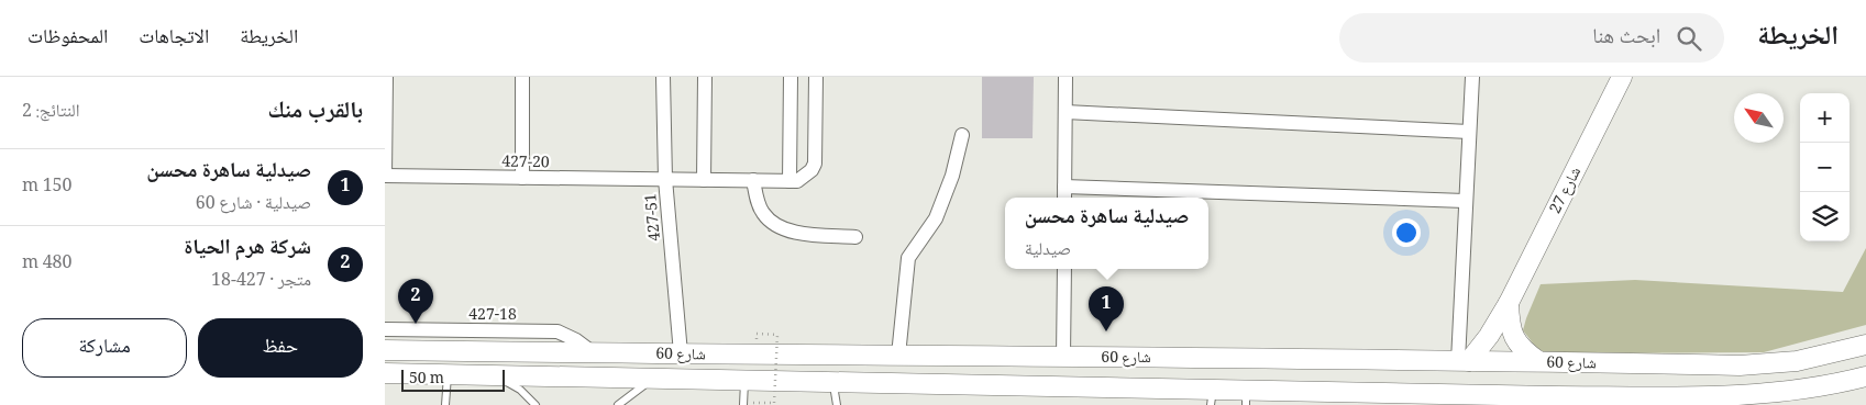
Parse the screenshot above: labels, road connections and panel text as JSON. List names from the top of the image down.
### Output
{
  "streets": {
    "street": [
      "427-20",
      "شارع 27",
      "427-51",
      "427-18",
      "شارع 60"
    ]
  },
  "crossings": [
    ["427-20", "427-51"],
    ["شارع 27", "شارع 60"],
    ["427-51", "شارع 60"],
    ["427-18", "شارع 60"]
  ],
  "scale_bar": "50 m",
  "north": "top left",
  "page": {
    "header": "الخريطة",
    "search": "ابحث هنا",
    "nav": ["الخريطة", "الاتجاهات", "المحفوظات"],
    "heading": ["بالقرب منك", "النتائج: 2"],
    "map_buttons": ["+", "−"],
    "list": [
      {
        "mark": "1",
        "name": "صيدلية ساهرة محسن",
        "note": "صيدلية · شارع 60",
        "value": "150 m"
      },
      {
        "mark": "2",
        "name": "شركة هرم الحياة",
        "note": "متجر · 427-18",
        "value": "480 m"
      }
    ],
    "popup": ["صيدلية ساهرة محسن", "صيدلية"],
    "pins": ["2", "1"],
    "buttons": ["حفظ", "مشاركة"],
    "scale": "50 m"
  }
}
